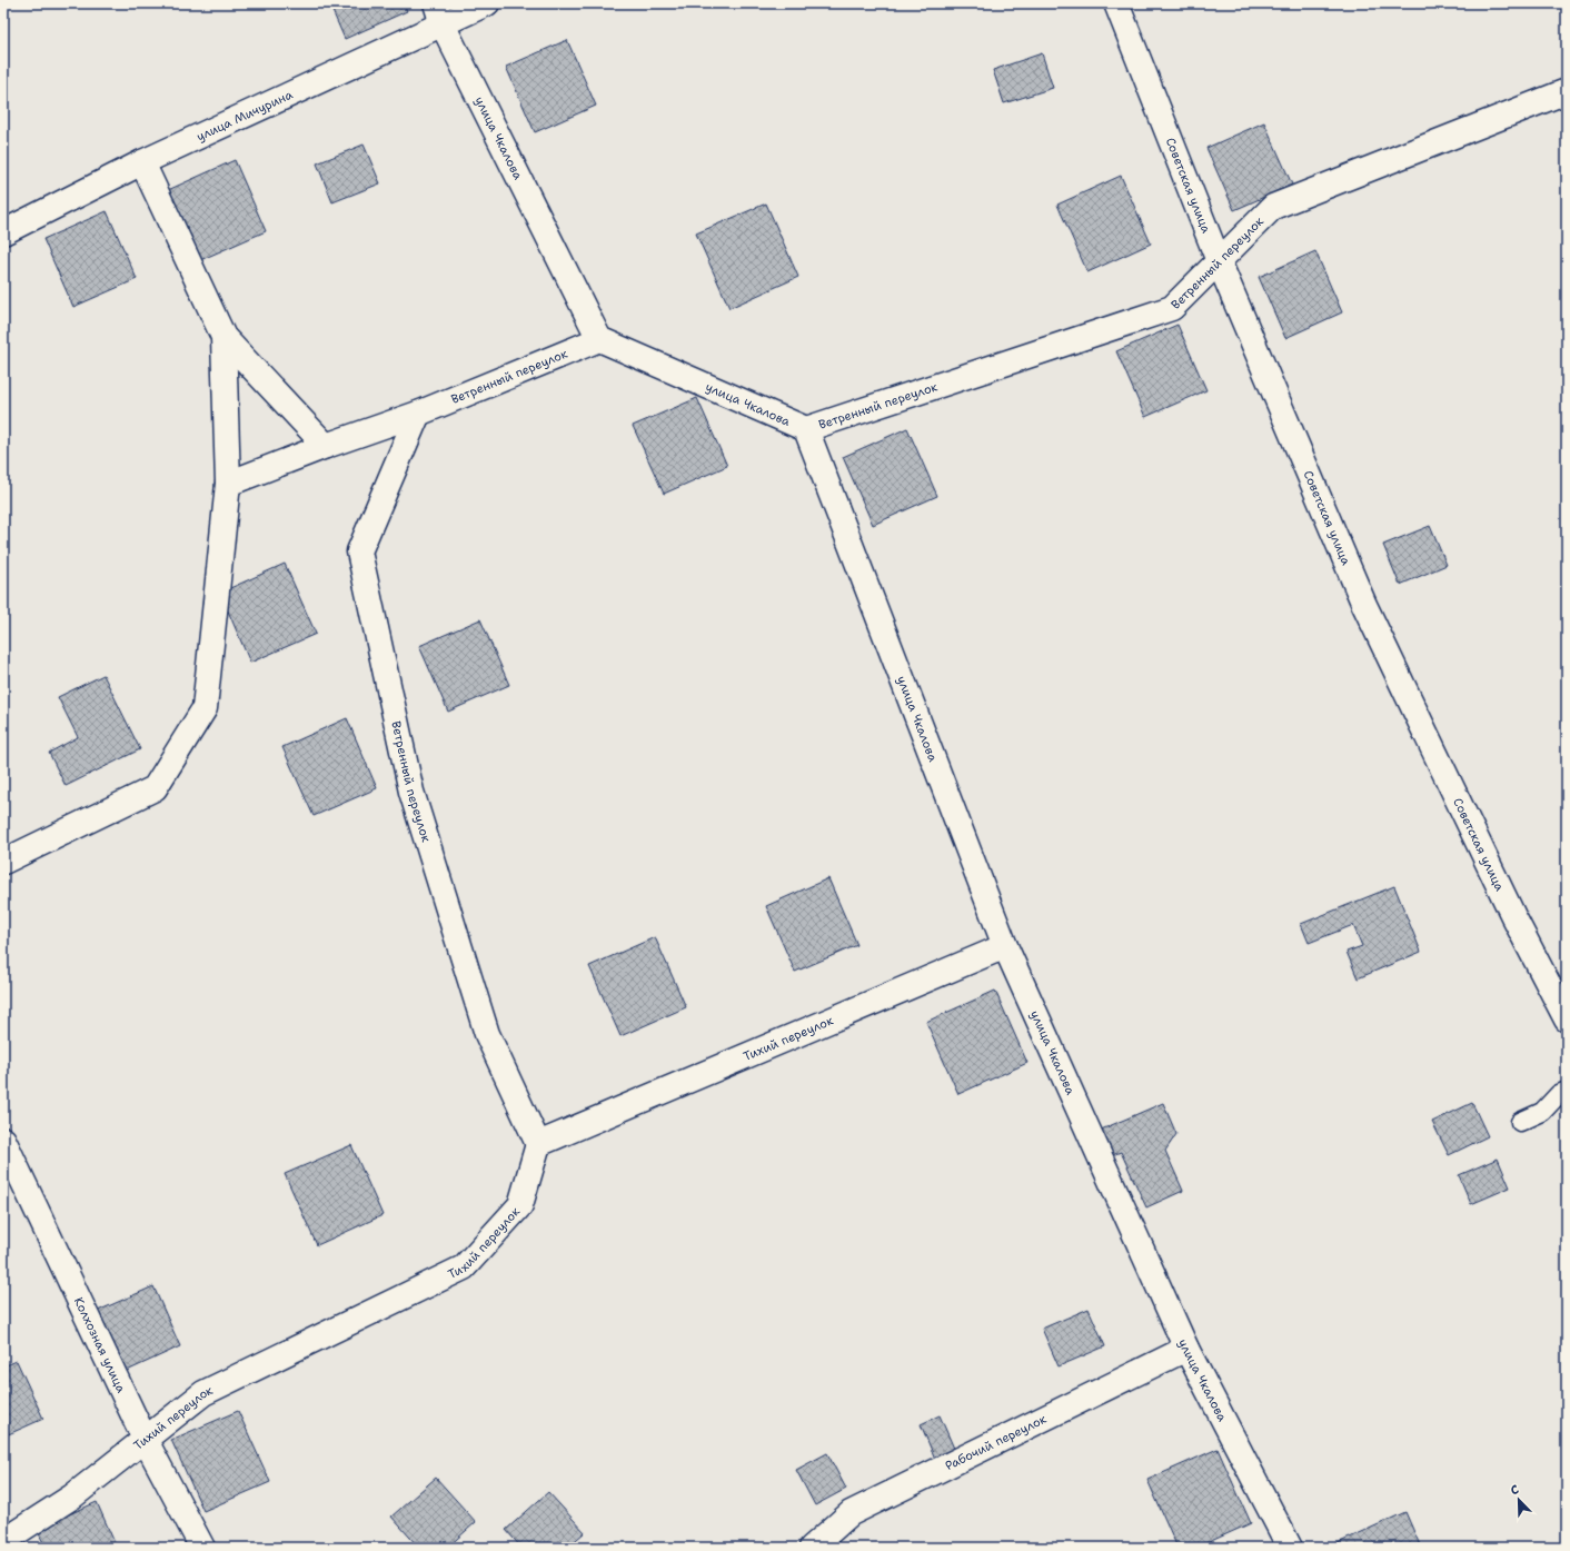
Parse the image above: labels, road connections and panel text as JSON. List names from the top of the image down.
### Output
{
  "streets": {
    "street": [
      "улица Мичурина",
      "улица Чкалова",
      "Советская улица",
      "Ветренный переулок",
      "Тихий переулок",
      "Колхозная улица",
      "Рабочий переулок"
    ]
  },
  "crossings": [
    ["улица Мичурина", "улица Чкалова"],
    ["улица Чкалова", "Ветренный переулок"],
    ["улица Чкалова", "Тихий переулок"],
    ["улица Чкалова", "Рабочий переулок"],
    ["Советская улица", "Ветренный переулок"],
    ["Ветренный переулок", "Тихий переулок"],
    ["Тихий переулок", "Колхозная улица"]
  ],
  "north": "top left"
}
